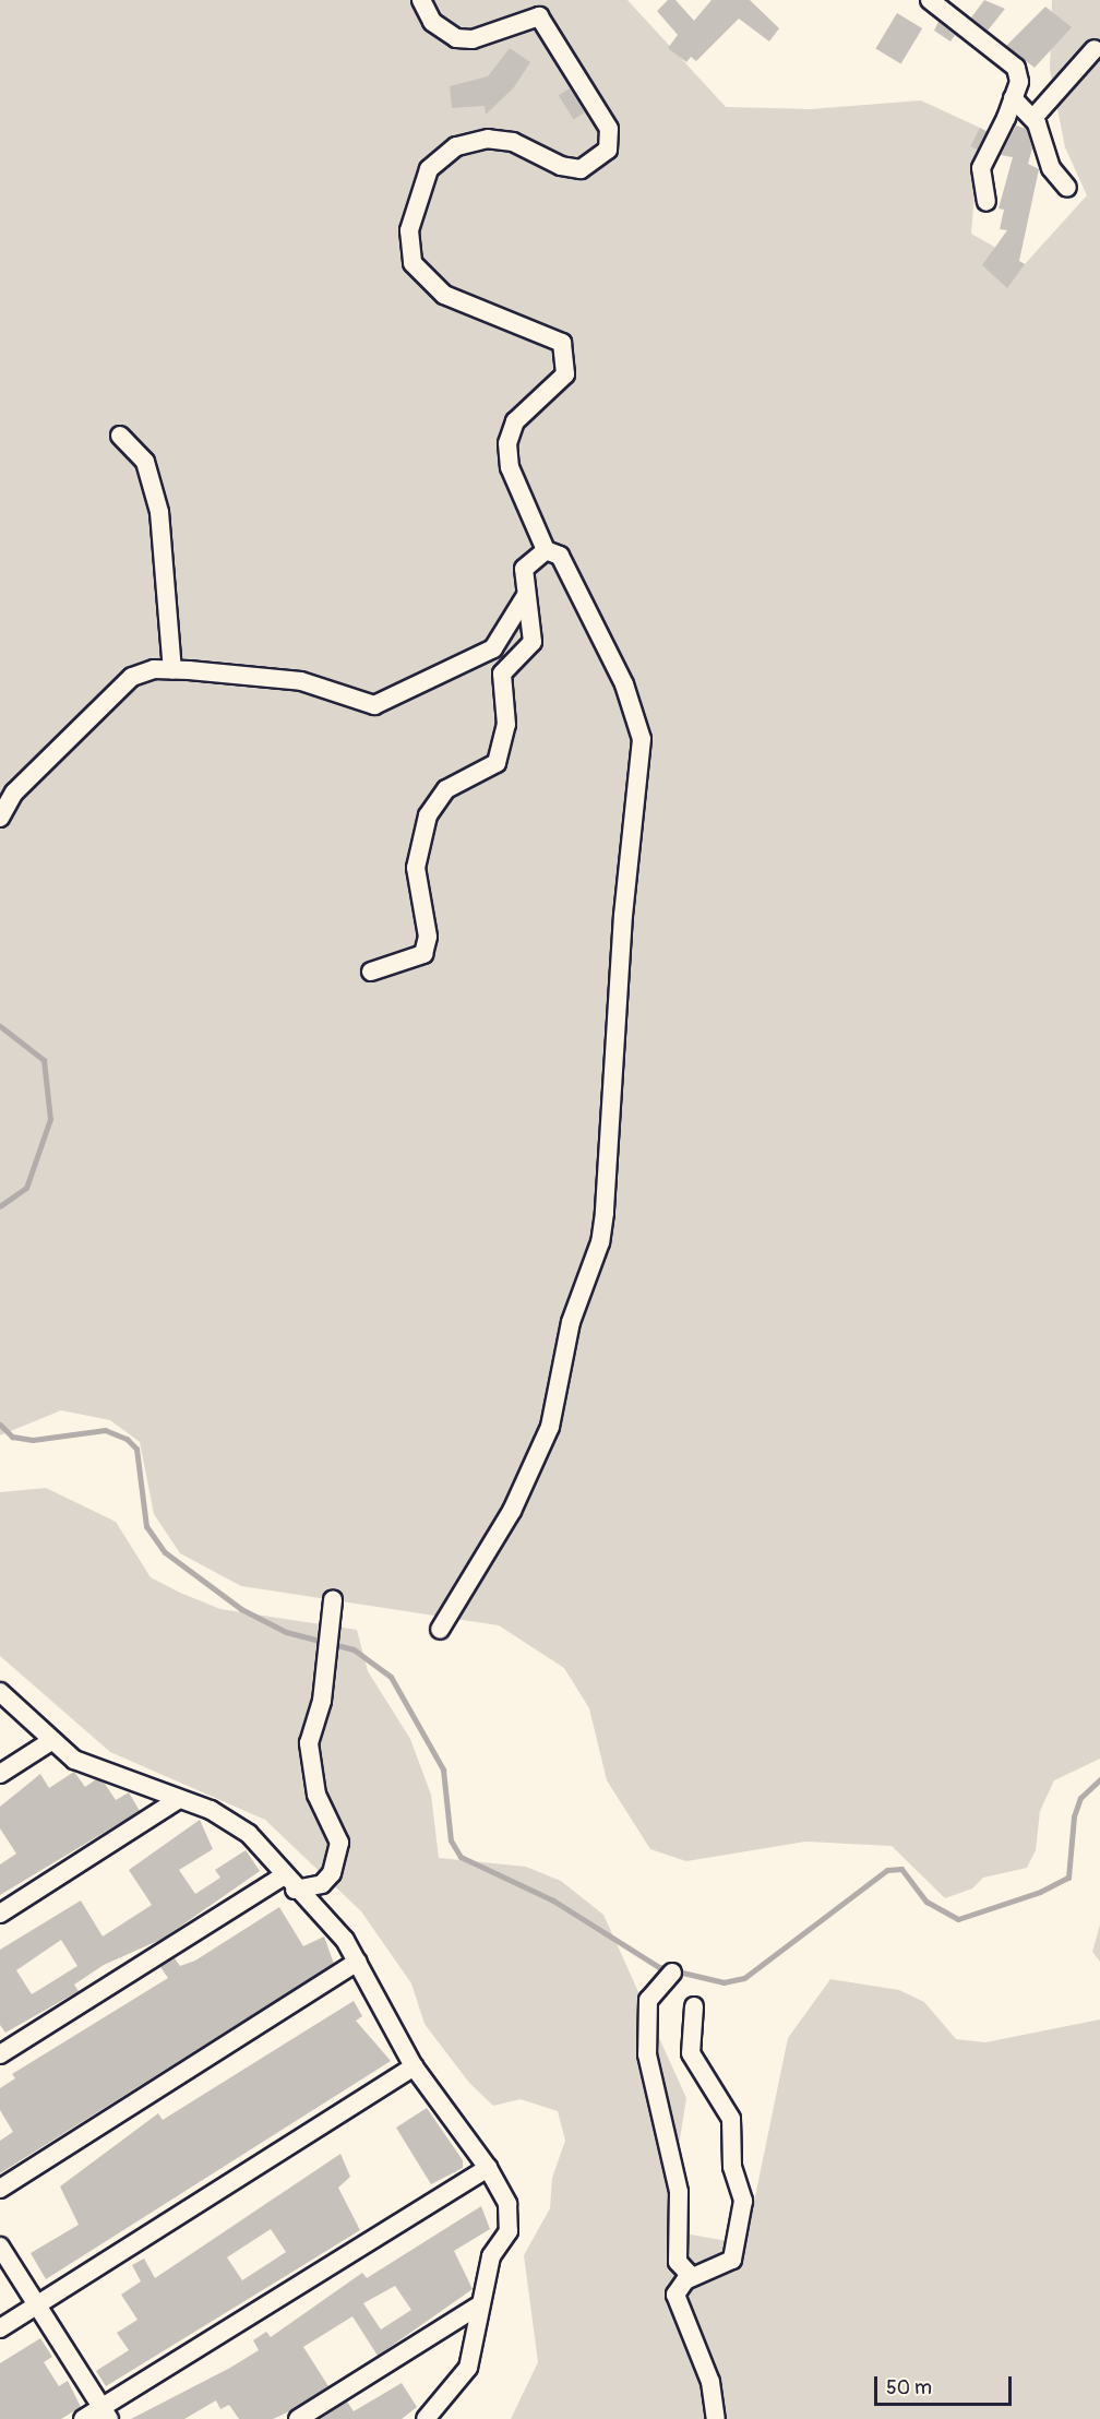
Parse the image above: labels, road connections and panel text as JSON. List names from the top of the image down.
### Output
{
  "scale_bar": "50 m"
}
